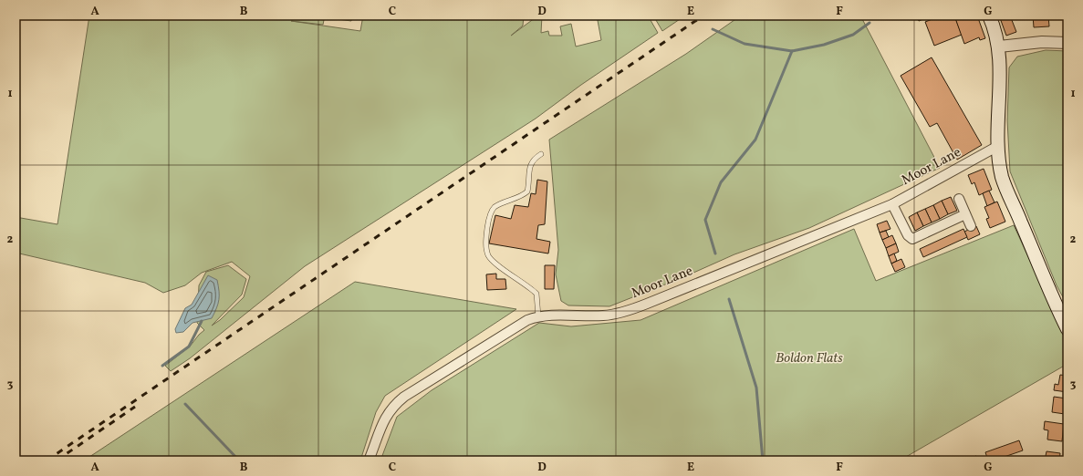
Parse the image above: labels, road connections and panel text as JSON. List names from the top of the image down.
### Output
{
  "streets": {
    "street": ["Moor Lane"]
  },
  "parks": ["Boldon Flats"],
  "grid": {
    "columns": [
      "A",
      "B",
      "C",
      "D",
      "E",
      "F",
      "G"
    ],
    "rows": ["1", "2", "3"]
  }
}
